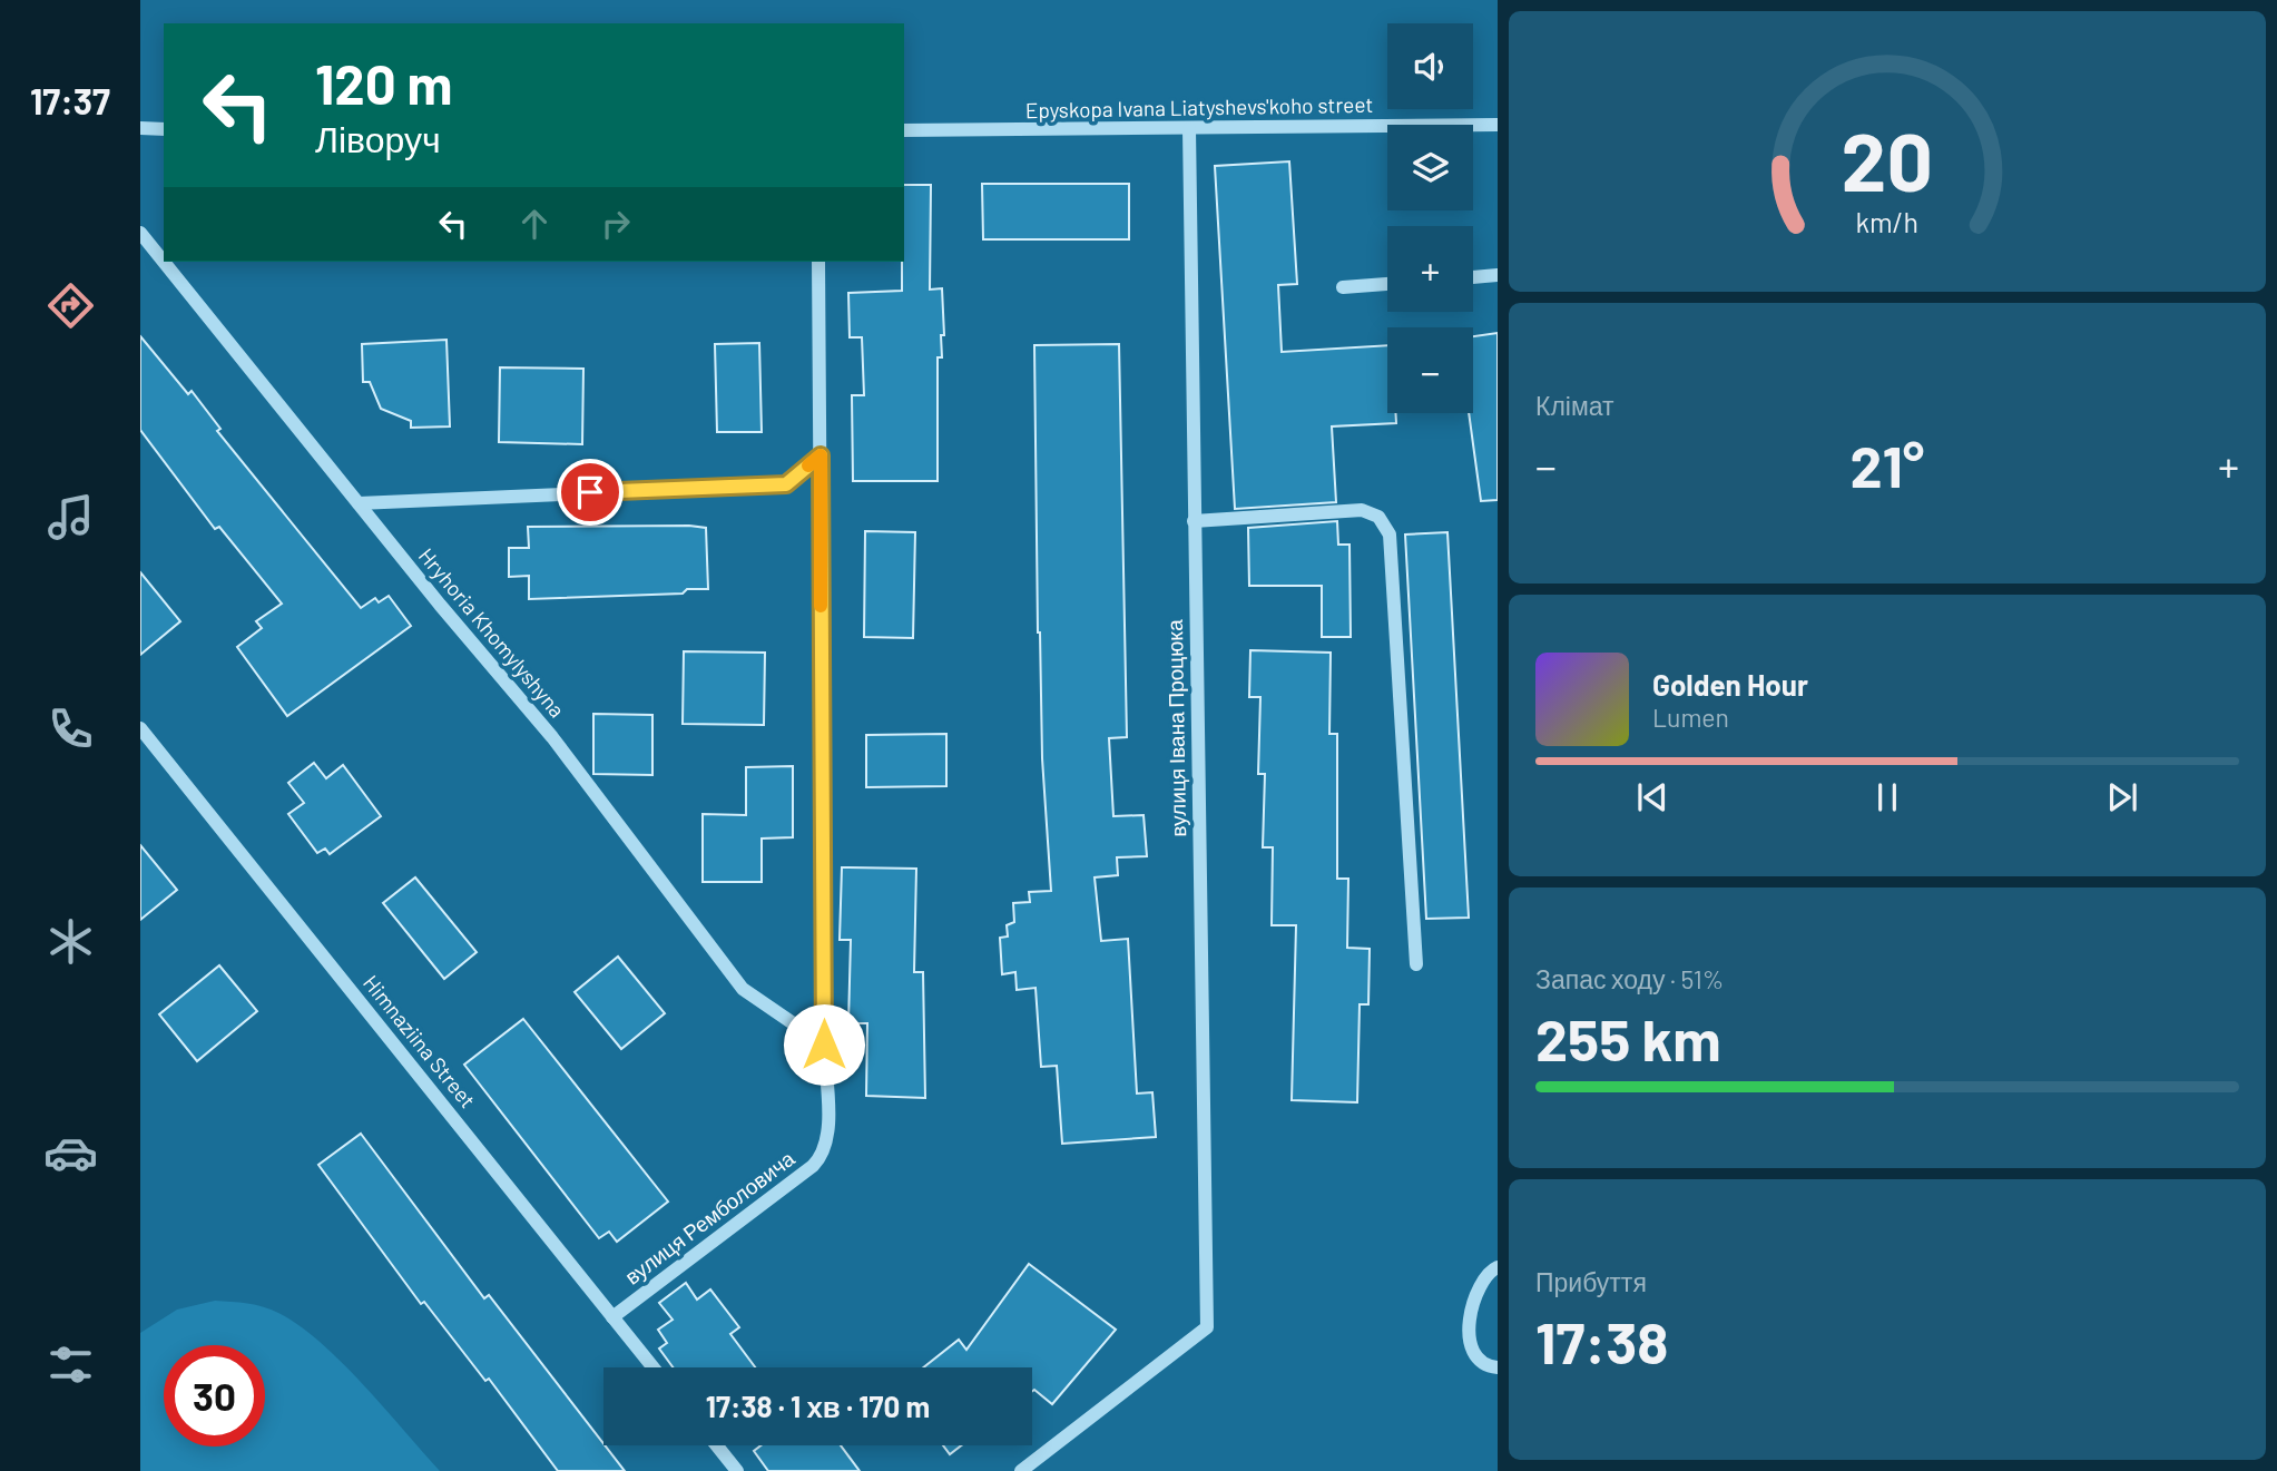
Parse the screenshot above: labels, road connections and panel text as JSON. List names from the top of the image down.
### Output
{
  "streets": {
    "street": [
      "Epyskopa Ivana Liatyshevs'koho street",
      "Hryhoria Khomylyshyna",
      "вулиця Івана Процюка",
      "Himnaziina Street",
      "вулиця Ремболовича"
    ]
  },
  "crossings": [
    ["Epyskopa Ivana Liatyshevs'koho street", "вулиця Івана Процюка"],
    ["Hryhoria Khomylyshyna", "вулиця Ремболовича"],
    ["Himnaziina Street", "вулиця Ремболовича"]
  ],
  "page": {
    "tabs": "17:37",
    "map_buttons": ["+", "−"],
    "turn": ["120 m", "Ліворуч"],
    "tile": [
      "Клімат",
      ["Запас ходу · 51%", "255 km"],
      ["Прибуття", "17:38"]
    ],
    "heat": ["−", "21°", "+"],
    "song": ["Golden Hour", "Lumen"],
    "limit": "30",
    "trip": "17:38 · 1 хв · 170 m",
    "gauge": ["20", "km/h"]
  }
}
